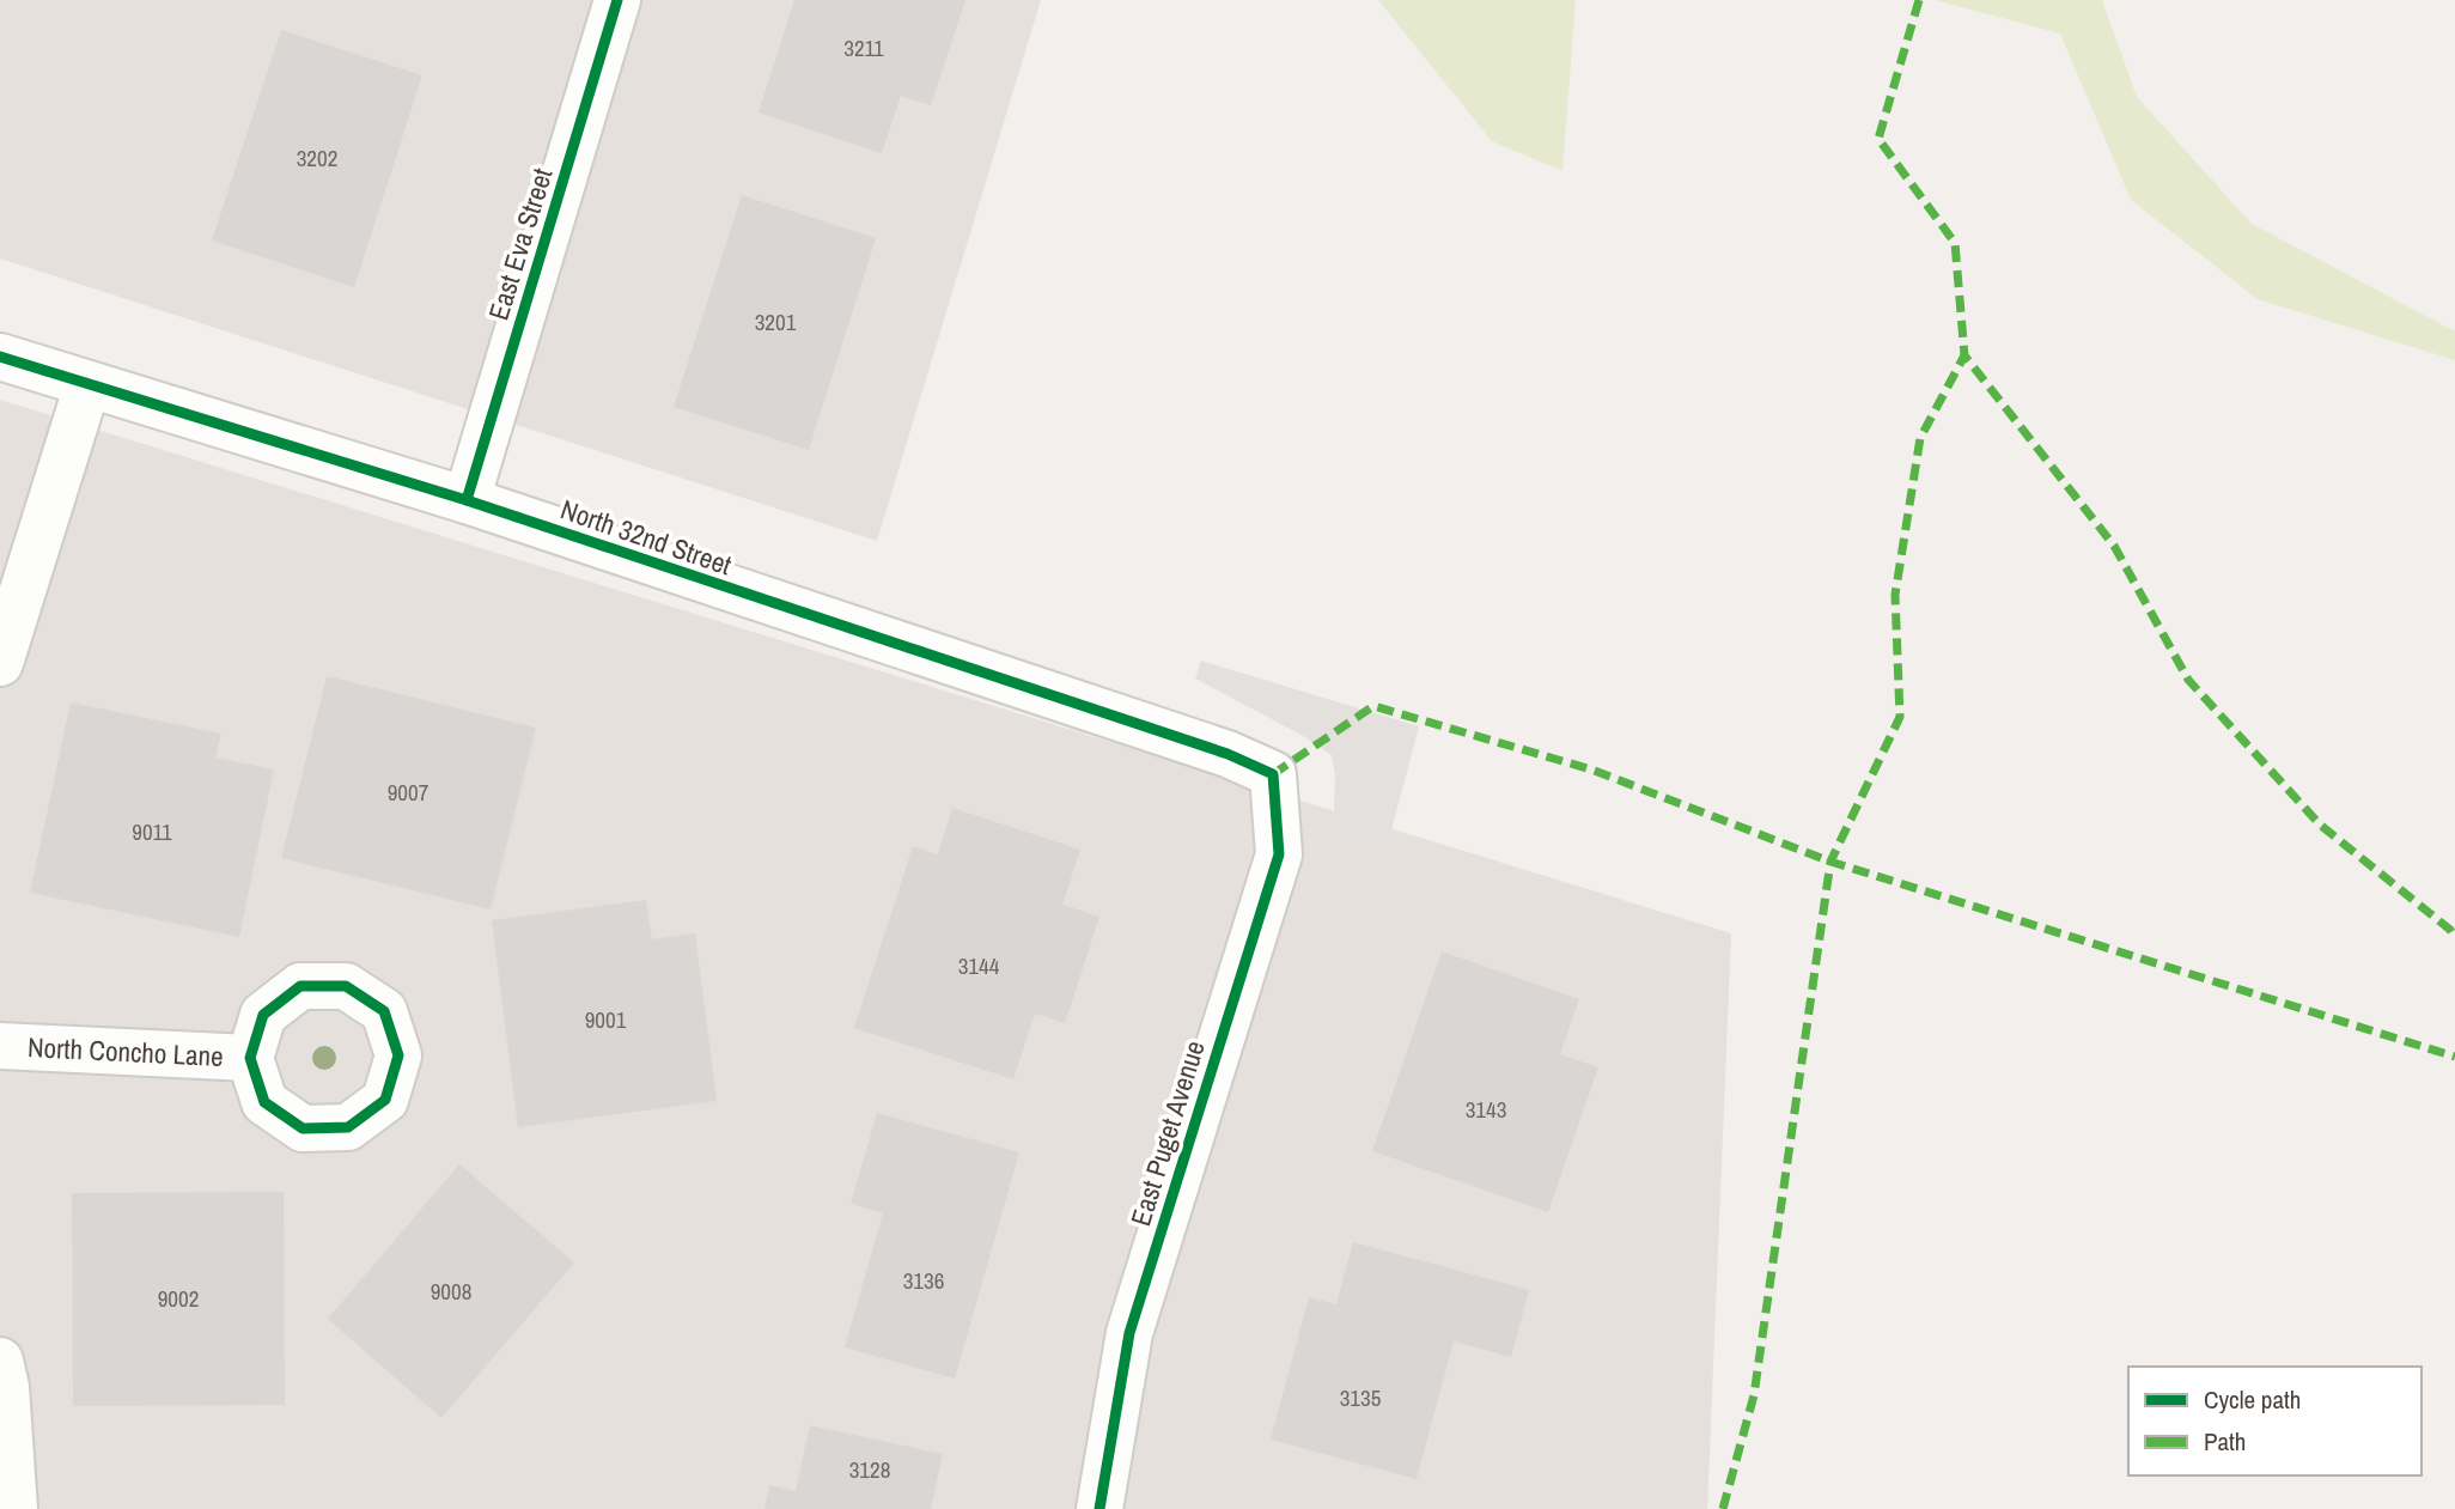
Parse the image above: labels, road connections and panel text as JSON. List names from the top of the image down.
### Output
{
  "streets": {
    "street": [
      "East Eva Street",
      "North 32nd Street",
      "North Concho Lane",
      "East Puget Avenue"
    ]
  },
  "crossings": [
    ["East Eva Street", "North 32nd Street"],
    ["North 32nd Street", "East Puget Avenue"]
  ],
  "house_numbers": [
    "3211",
    "3202",
    "3201",
    "9007",
    "9011",
    "3144",
    "9001",
    "3143",
    "3136",
    "9008",
    "9002",
    "3135",
    "3128"
  ],
  "legend": ["Cycle path", "Path"]
}
